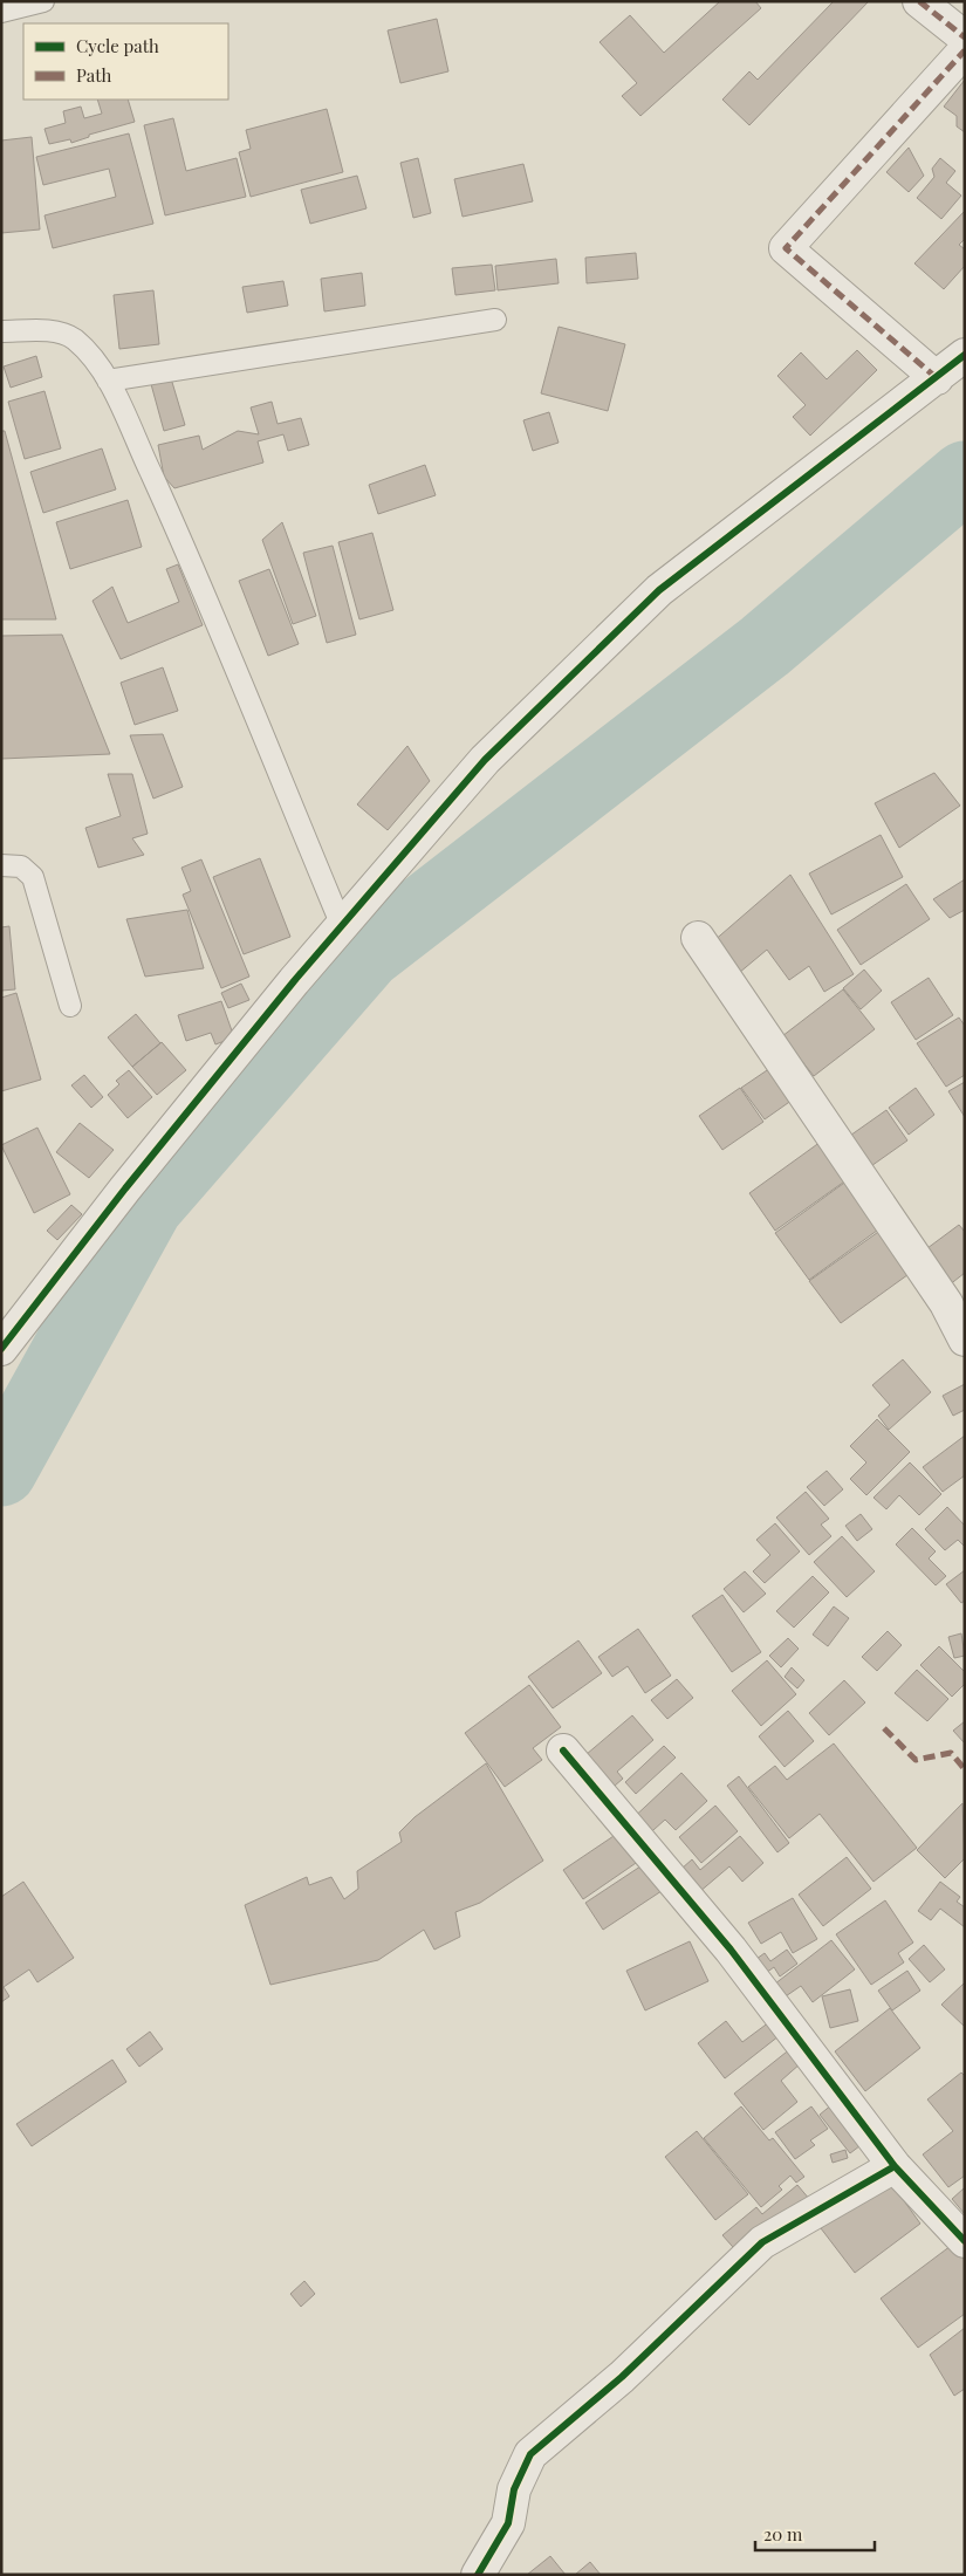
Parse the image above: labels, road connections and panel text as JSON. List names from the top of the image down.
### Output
{
  "legend": ["Cycle path", "Path"],
  "scale_bar": "20 m"
}
